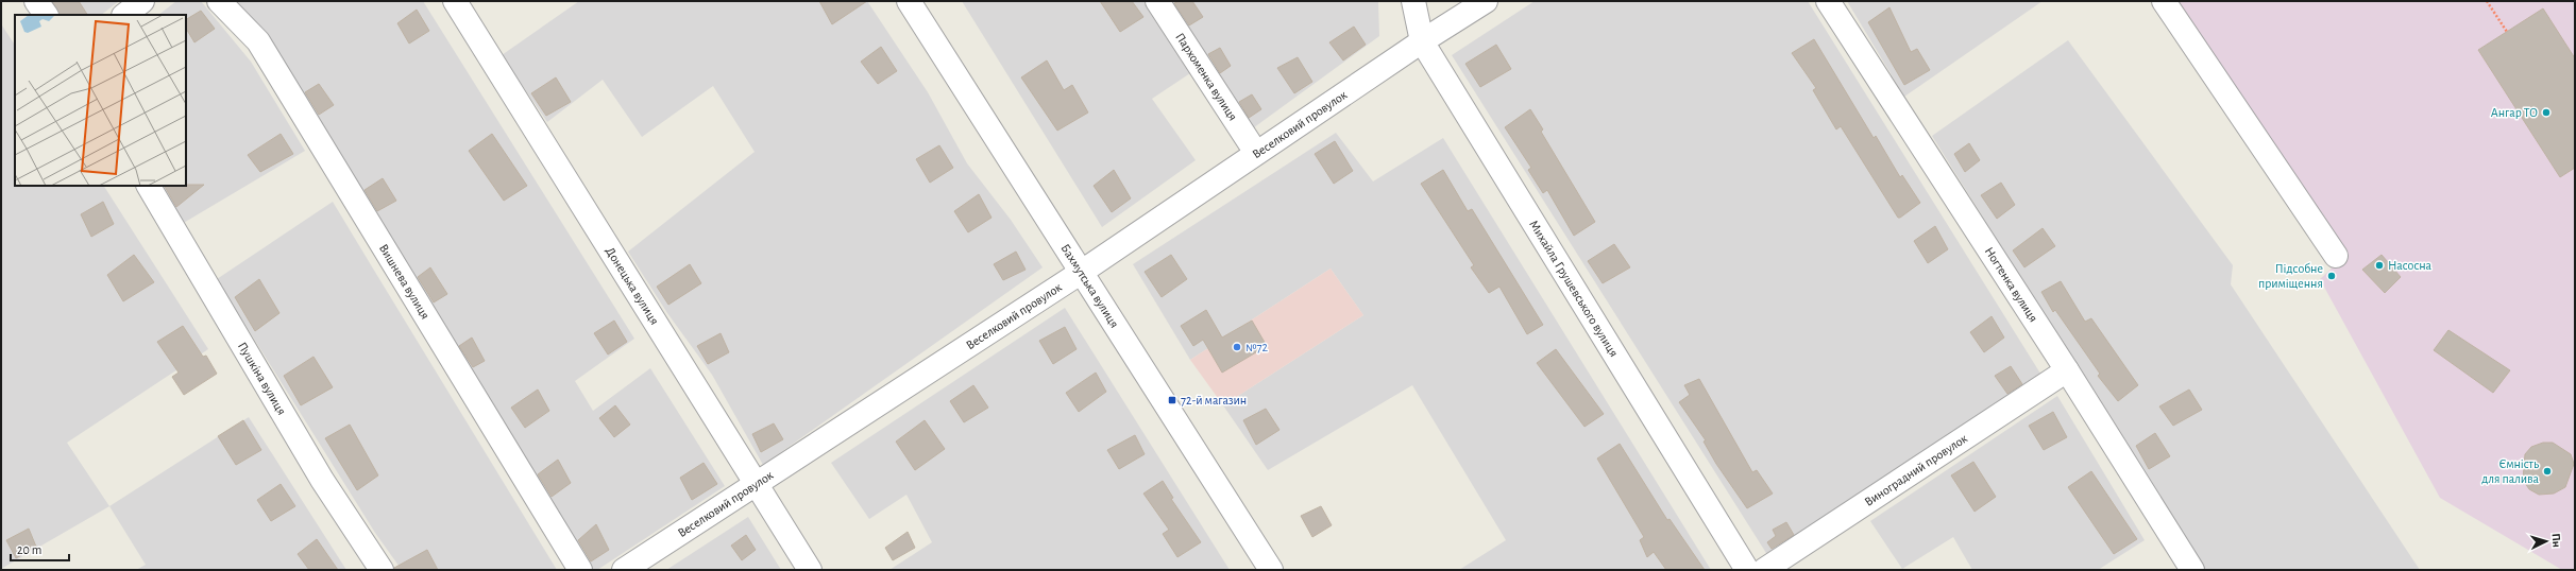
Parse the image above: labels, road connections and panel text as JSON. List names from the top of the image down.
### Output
{
  "streets": {
    "street": [
      "Пархоменка вулиця",
      "Веселковий провулок",
      "Вишнева вулиця",
      "Ногтенка вулиця",
      "Донецька вулиця",
      "Бахмутська вулиця",
      "Михайла Грушевського вулиця",
      "Пушкіна вулиця",
      "Виноградний провулок"
    ]
  },
  "crossings": [
    ["Пархоменка вулиця", "Веселковий провулок"],
    ["Веселковий провулок", "Донецька вулиця"],
    ["Веселковий провулок", "Бахмутська вулиця"],
    ["Веселковий провулок", "Михайла Грушевського вулиця"],
    ["Ногтенка вулиця", "Виноградний провулок"]
  ],
  "places": {
    "other": [
      "Ангар ТО",
      "Насосна",
      "Підсобне приміщення",
      "№72",
      "Ємність для палива"
    ],
    "transit": ["72-й магазин"]
  },
  "scale_bar": "20 m",
  "north": "right"
}
